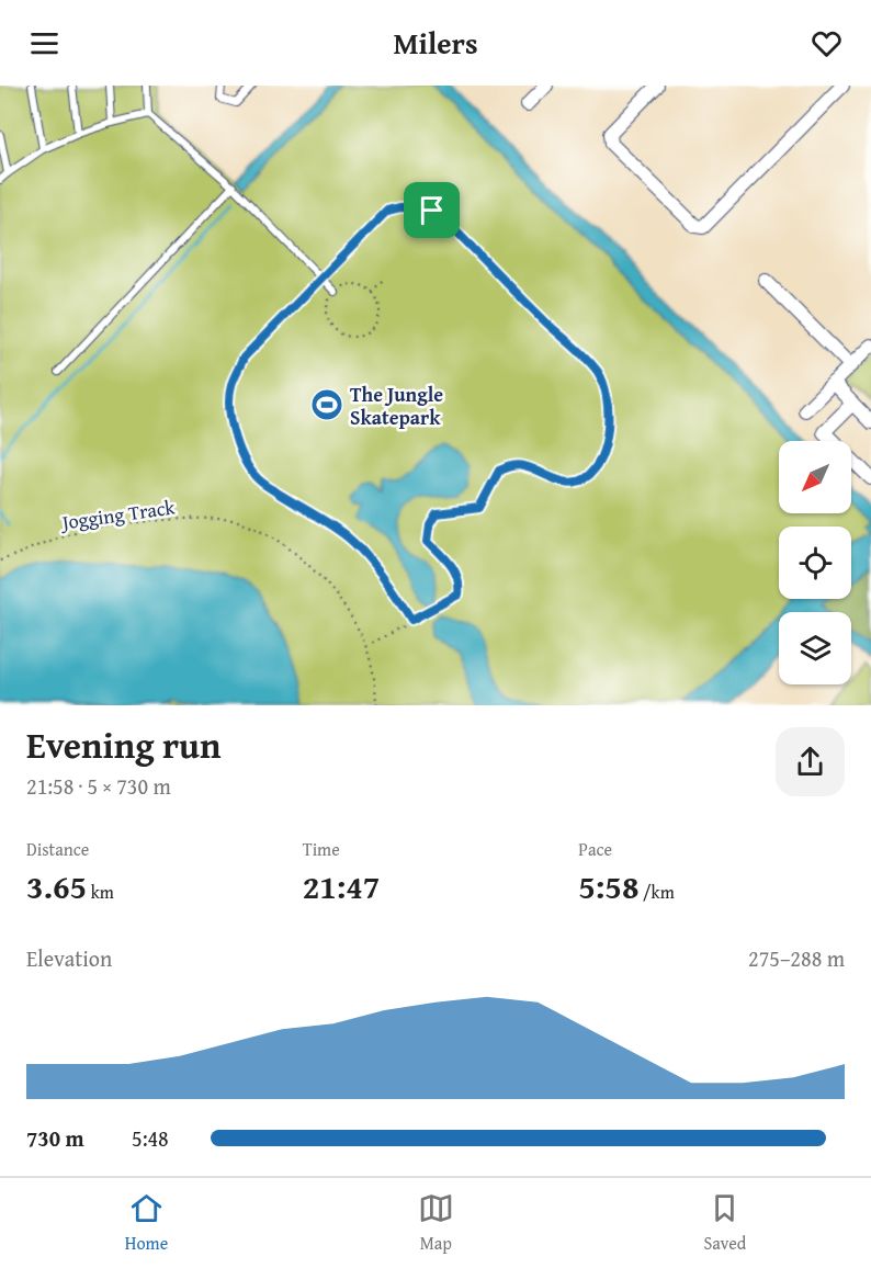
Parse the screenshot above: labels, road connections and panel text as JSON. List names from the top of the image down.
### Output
{
  "streets": {
    "path": ["Jogging Track"]
  },
  "places": {
    "sports": ["The Jungle Skatepark"]
  },
  "north": "bottom left",
  "page": {
    "header": "Milers",
    "heading": ["Evening run", "21:58 · 5 × 730 m"],
    "stats": [
      ["Distance", "3.65 km"],
      ["Time", "21:47"],
      ["Pace", "5:58 /km"]
    ],
    "chart": ["Elevation", "275–288 m"],
    "list": [
      {
        "name": "730 m",
        "note": "5:48"
      }
    ],
    "tabs": ["Home", "Map", "Saved"]
  }
}
